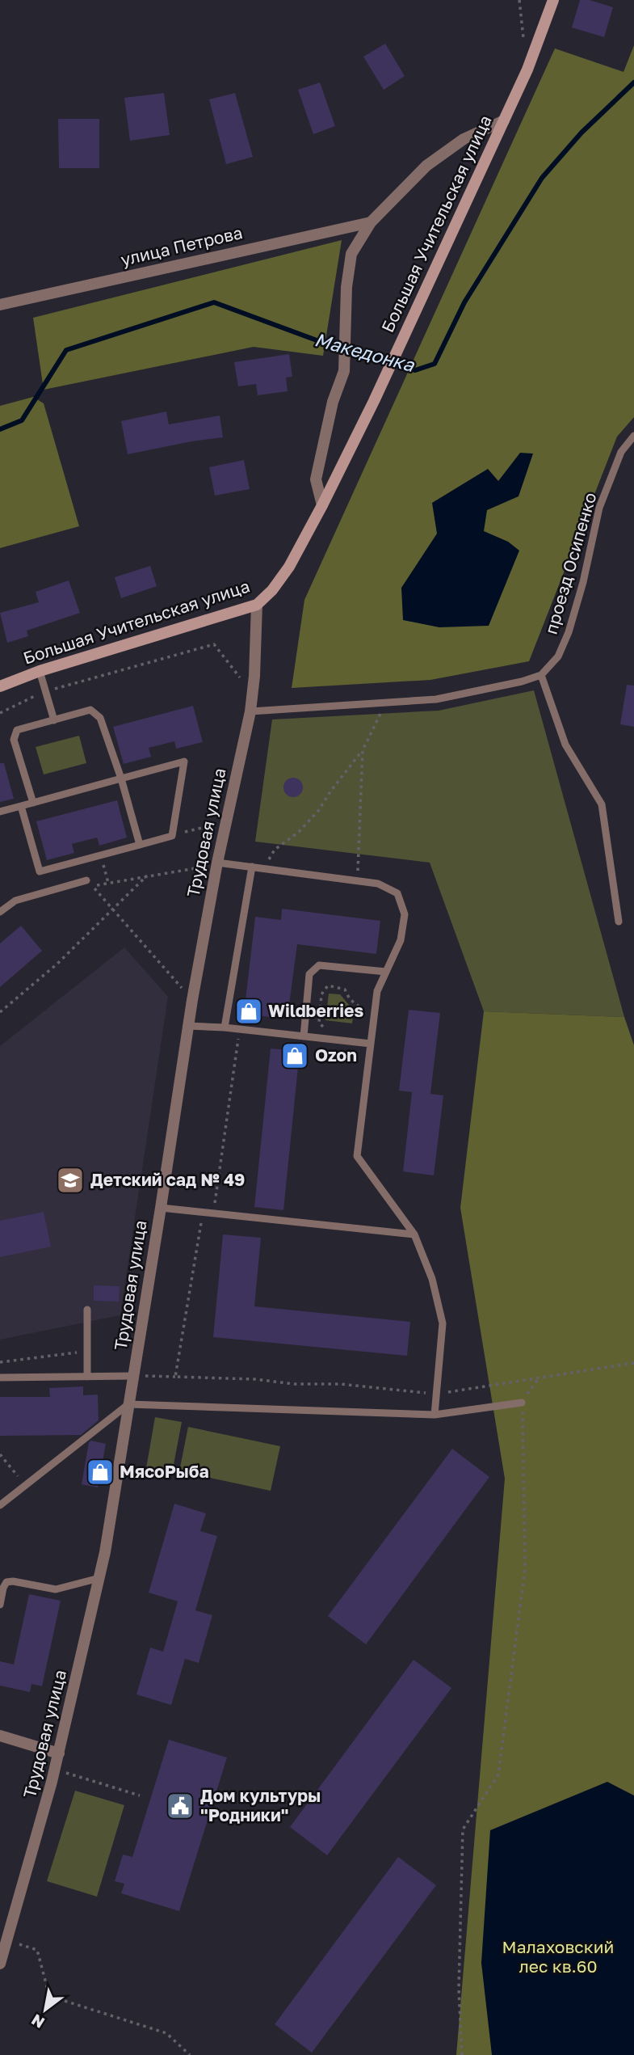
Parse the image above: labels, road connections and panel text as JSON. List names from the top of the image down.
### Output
{
  "streets": {
    "main road": ["Большая Учительская улица"],
    "street": ["улица Петрова", "Трудовая улица"],
    "lane": ["проезд Осипенко"]
  },
  "crossings": [
    ["Большая Учительская улица", "Трудовая улица"]
  ],
  "water": ["Македонка"],
  "parks": ["Малаховский лес кв.60"],
  "places": {
    "shop": ["Wildberries", "Ozon", "МясоРыба"],
    "school or university": ["Детский сад № 49"],
    "public building": ["Дом культуры \"Родники\""]
  },
  "north": "bottom left"
}
